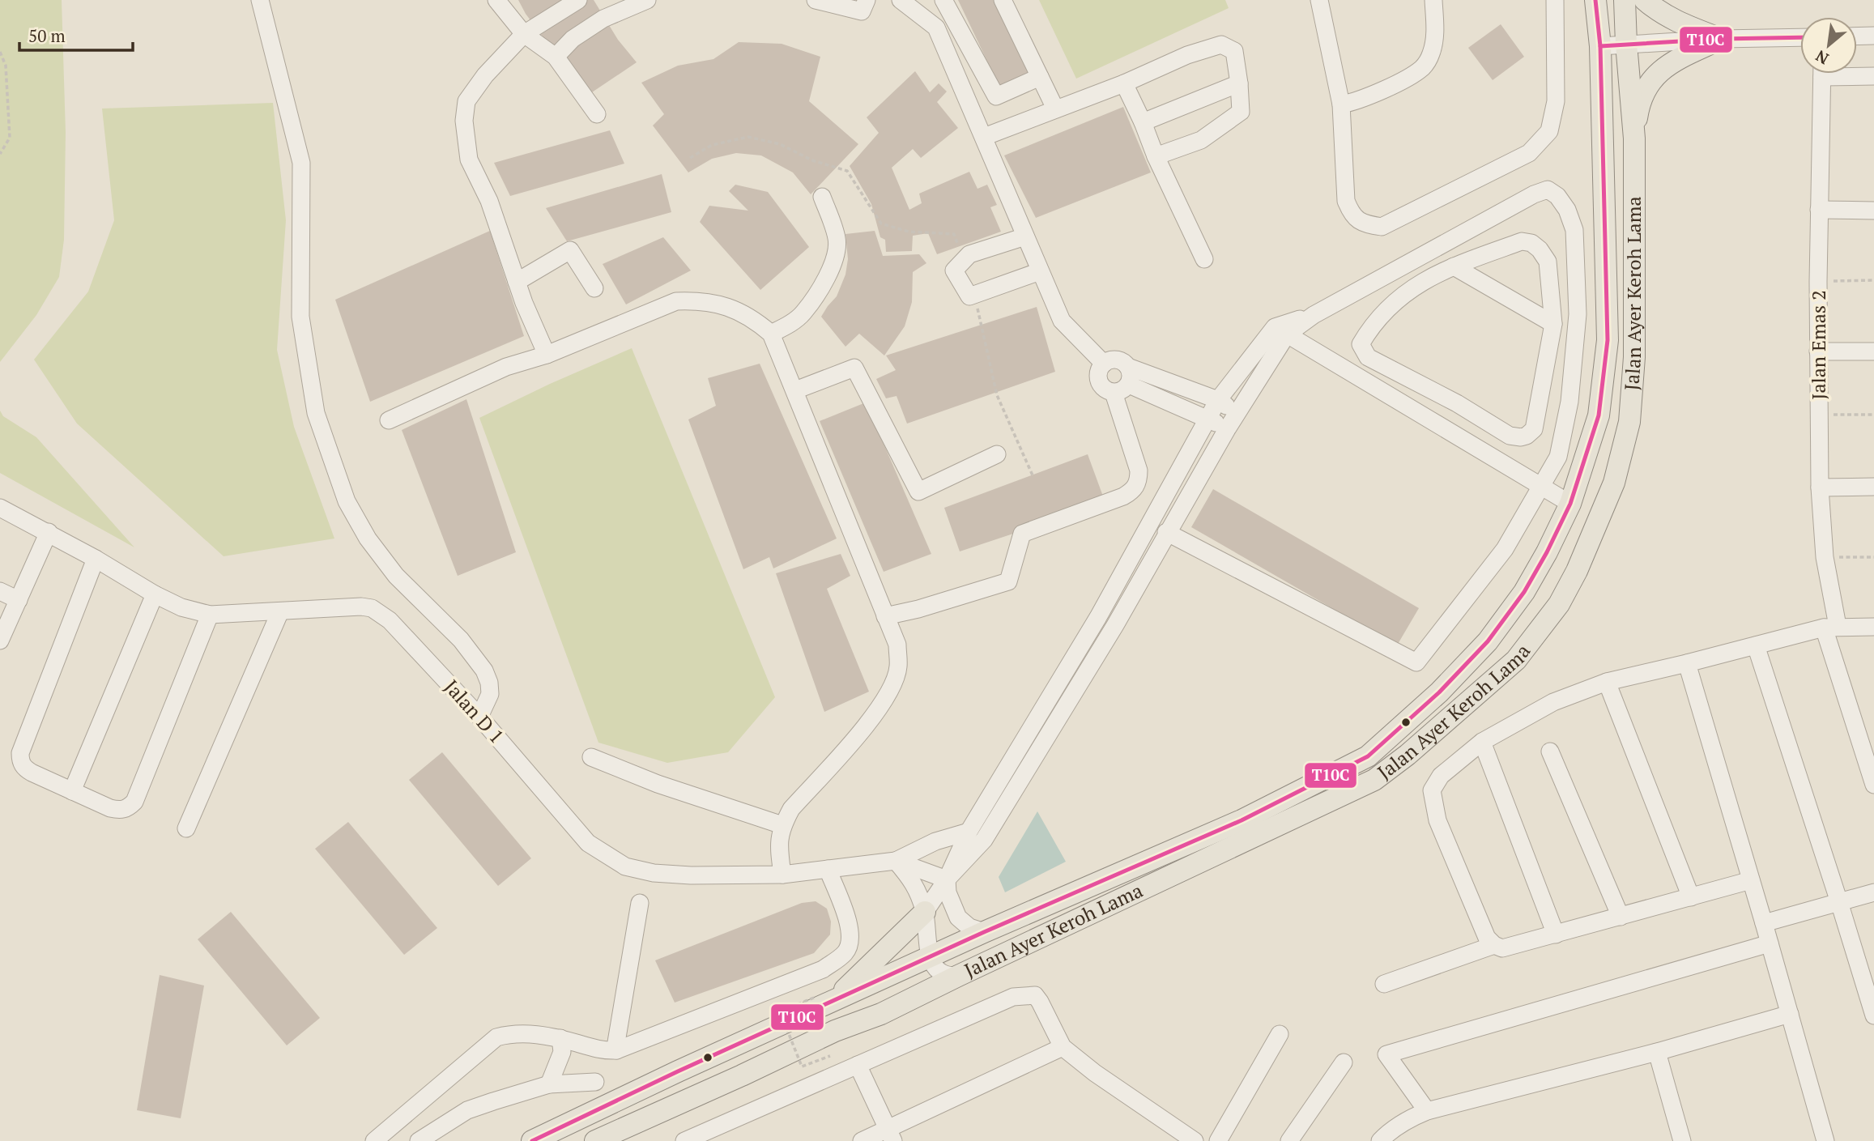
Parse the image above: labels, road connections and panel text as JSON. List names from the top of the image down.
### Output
{
  "streets": {
    "main road": ["Jalan Ayer Keroh Lama"],
    "street": ["Jalan Emas 2", "Jalan D 1"]
  },
  "lines": ["transit line T10C"],
  "scale_bar": "50 m",
  "north": "bottom left"
}
